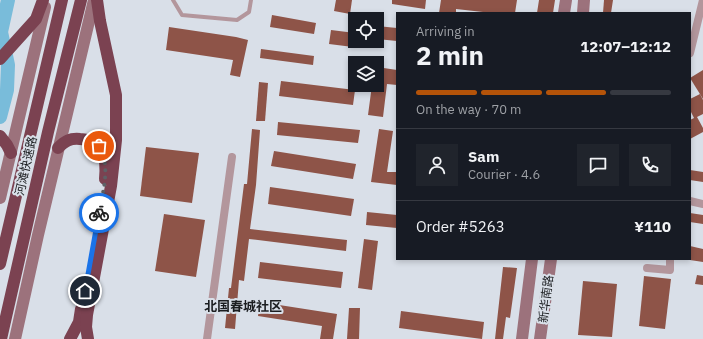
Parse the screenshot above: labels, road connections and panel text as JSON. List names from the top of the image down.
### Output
{
  "streets": {
    "highway": ["河滩快速路"],
    "street": ["新华南路"]
  },
  "districts": ["北国春城社区"],
  "page": {
    "heading": ["2 min", "Arriving in", "12:07–12:12"],
    "panel": [
      "Sam",
      "Courier · 4.6",
      "Order #5263",
      "¥110"
    ],
    "bar": "On the way · 70 m"
  }
}
